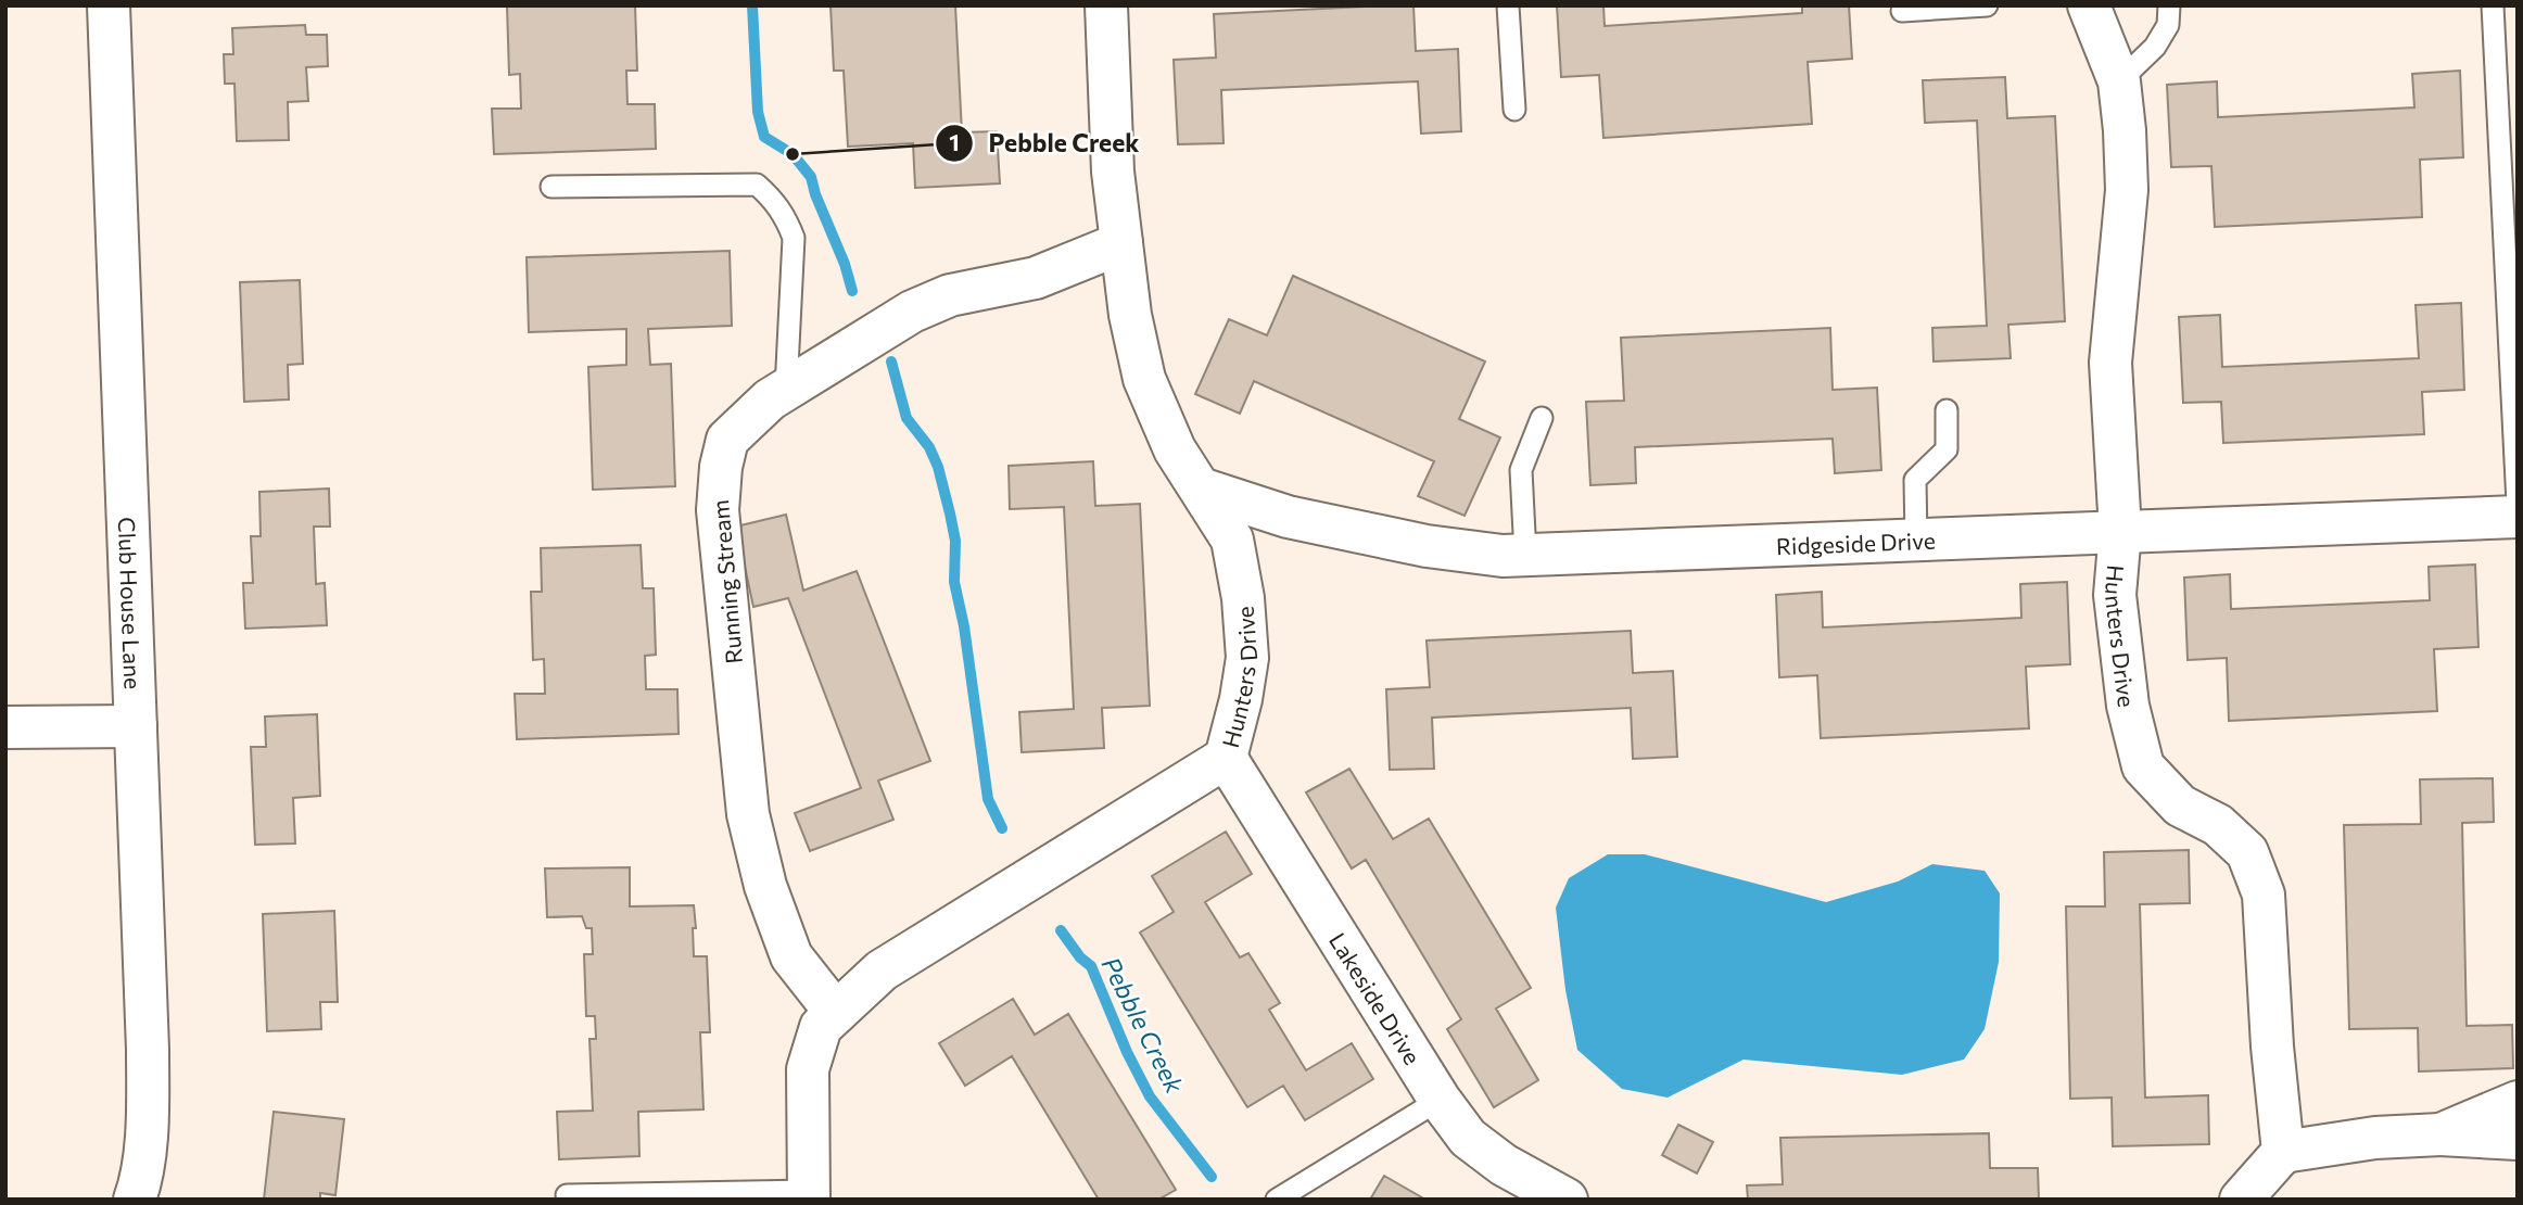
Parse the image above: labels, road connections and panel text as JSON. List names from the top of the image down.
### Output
{
  "streets": {
    "street": [
      "Ridgeside Drive",
      "Running Stream",
      "Club House Lane",
      "Hunters Drive",
      "Lakeside Drive"
    ]
  },
  "crossings": [
    ["Ridgeside Drive", "Hunters Drive"],
    ["Running Stream", "Hunters Drive"],
    ["Hunters Drive", "Lakeside Drive"]
  ],
  "water": ["Pebble Creek"],
  "places": ["Pebble Creek"]
}
